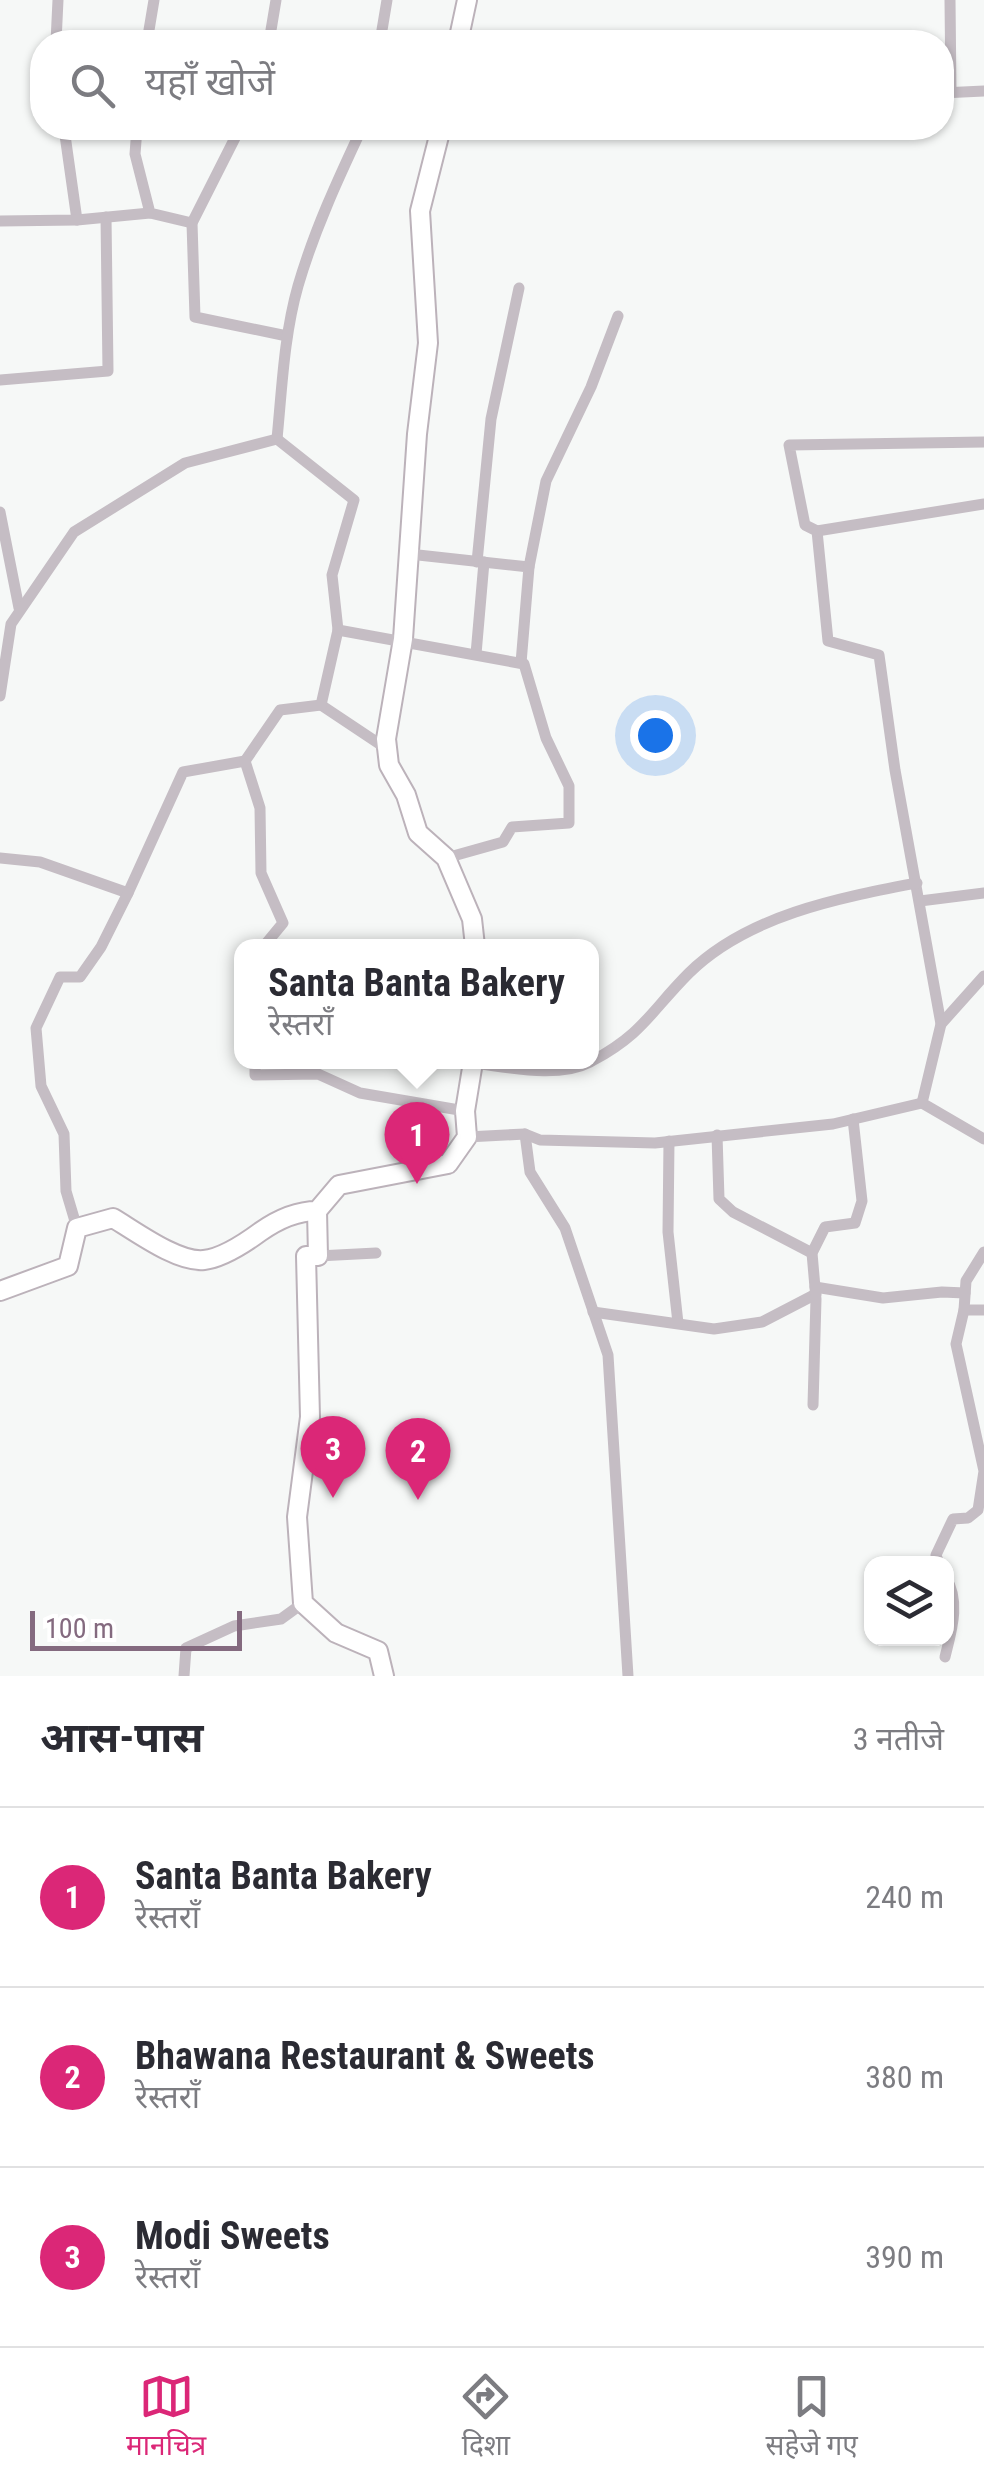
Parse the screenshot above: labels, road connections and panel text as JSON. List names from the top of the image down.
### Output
{
  "scale_bar": "100 m",
  "page": {
    "search": "यहाँ खोजें",
    "popup": ["Santa Banta Bakery", "रेस्तराँ"],
    "pins": ["1", "3", "2"],
    "scale": "100 m",
    "heading": ["आस-पास", "3 नतीजे"],
    "list": [
      {
        "mark": "1",
        "name": "Santa Banta Bakery",
        "note": "रेस्तराँ",
        "value": "240 m"
      },
      {
        "mark": "2",
        "name": "Bhawana Restaurant & Sweets",
        "note": "रेस्तराँ",
        "value": "380 m"
      },
      {
        "mark": "3",
        "name": "Modi Sweets",
        "note": "रेस्तराँ",
        "value": "390 m"
      }
    ],
    "nav": ["मानचित्र", "दिशा", "सहेजे गए"]
  }
}
